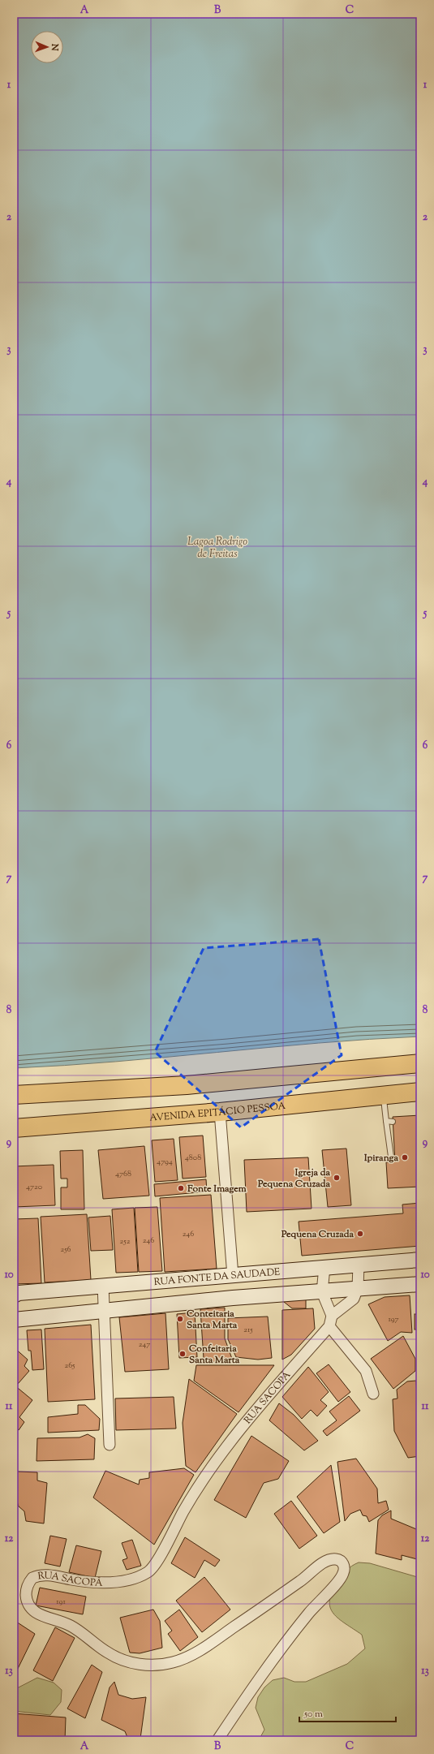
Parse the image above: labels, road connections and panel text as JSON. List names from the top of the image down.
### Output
{
  "streets": {
    "highway": ["AVENIDA EPITÁCIO PESSOA"],
    "street": ["RUA FONTE DA SAUDADE", "RUA SACOPÃ"]
  },
  "water": ["Lagoa Rodrigo de Freitas"],
  "places": [
    "Ipiranga",
    "Igreja da Pequena Cruzada",
    "Fonte Imagem",
    "Pequena Cruzada",
    "Conteitaria Santa Marta",
    "Confeitaria Santa Marta"
  ],
  "house_numbers": [
    "4808",
    "4794",
    "4768",
    "4720",
    "246",
    "246",
    "252",
    "256",
    "197",
    "215",
    "247",
    "265",
    "191"
  ],
  "scale_bar": "50 m",
  "north": "right",
  "grid": {
    "columns": ["A", "B", "C"],
    "rows": [
      "1",
      "2",
      "3",
      "4",
      "5",
      "6",
      "7",
      "8",
      "9",
      "10",
      "11",
      "12",
      "13"
    ]
  }
}
